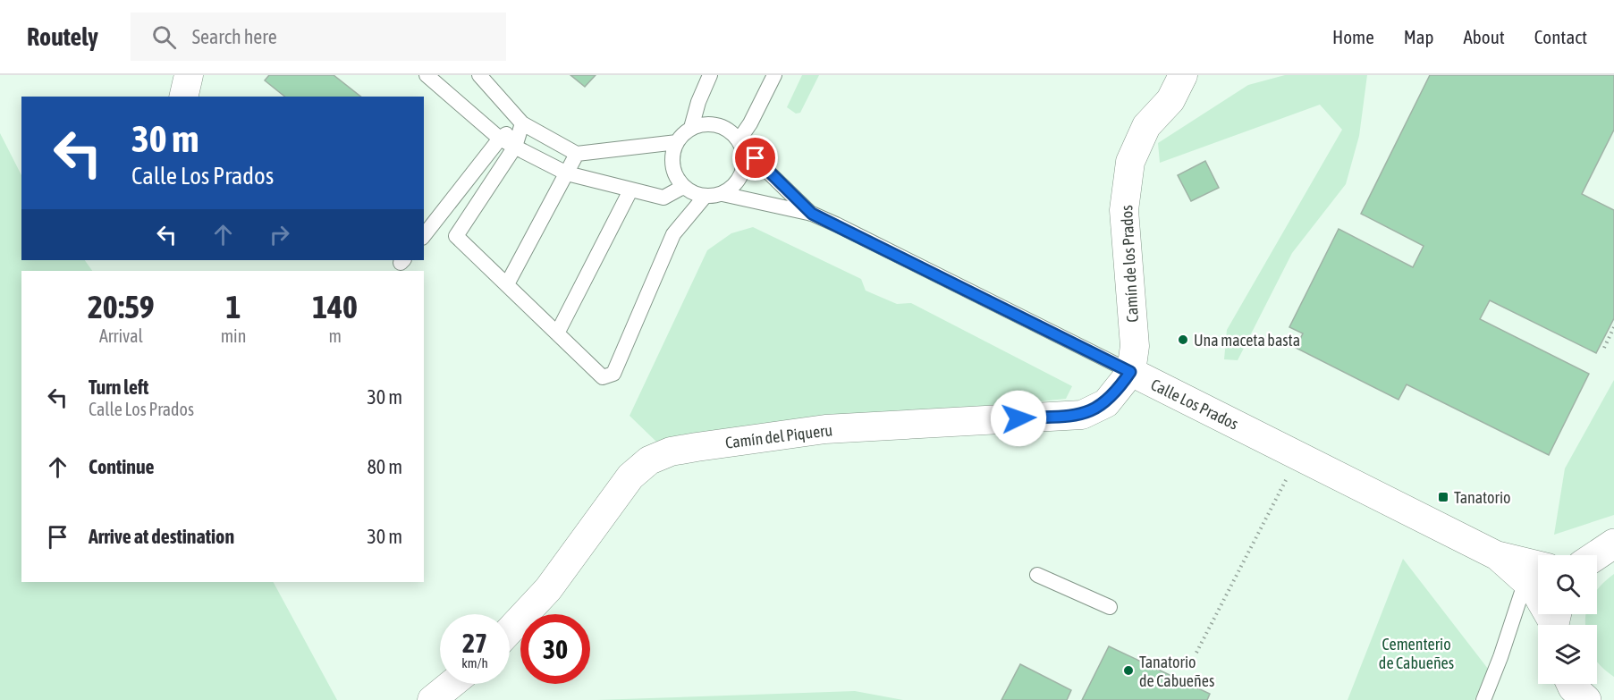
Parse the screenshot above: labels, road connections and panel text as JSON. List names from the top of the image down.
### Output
{
  "streets": {
    "street": ["Camín de los Prados", "Calle Los Prados", "Camín del Piqueru"]
  },
  "crossings": [
    ["Camín de los Prados", "Calle Los Prados"],
    ["Camín de los Prados", "Camín del Piqueru"],
    ["Calle Los Prados", "Camín del Piqueru"]
  ],
  "parks": ["Cementerio de Cabueñes"],
  "places": {
    "other": ["Una maceta basta", "Tanatorio de Cabueñes"],
    "transit": ["Tanatorio"]
  },
  "page": {
    "header": "Routely",
    "search": "Search here",
    "nav": [
      "Home",
      "Map",
      "About",
      "Contact"
    ],
    "turn": ["30 m", "Calle Los Prados"],
    "eta": [
      "20:59",
      "Arrival",
      "1",
      "min",
      "140",
      "m"
    ],
    "list": [
      {
        "name": "Turn left",
        "note": "Calle Los Prados",
        "value": "30 m"
      },
      {
        "name": "Continue",
        "value": "80 m"
      },
      {
        "name": "Arrive at destination",
        "value": "30 m"
      }
    ],
    "speed": "27 km/h",
    "limit": "30"
  }
}
